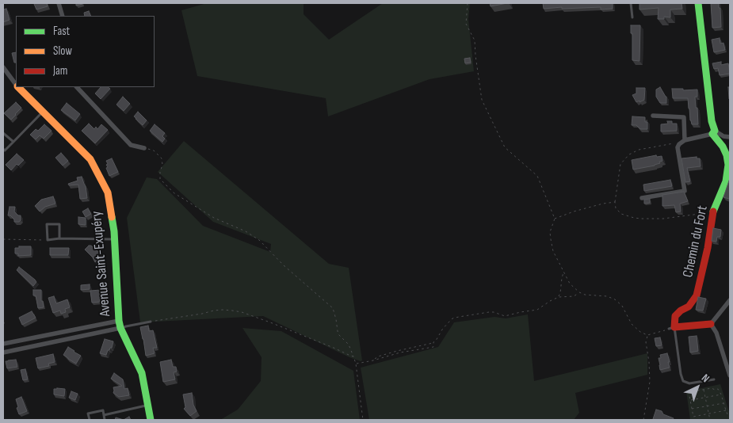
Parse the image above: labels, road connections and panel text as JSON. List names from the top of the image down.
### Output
{
  "streets": {
    "street": ["Chemin du Fort", "Avenue Saint-Exupéry"]
  },
  "legend": ["Fast", "Slow", "Jam"],
  "north": "top right"
}
